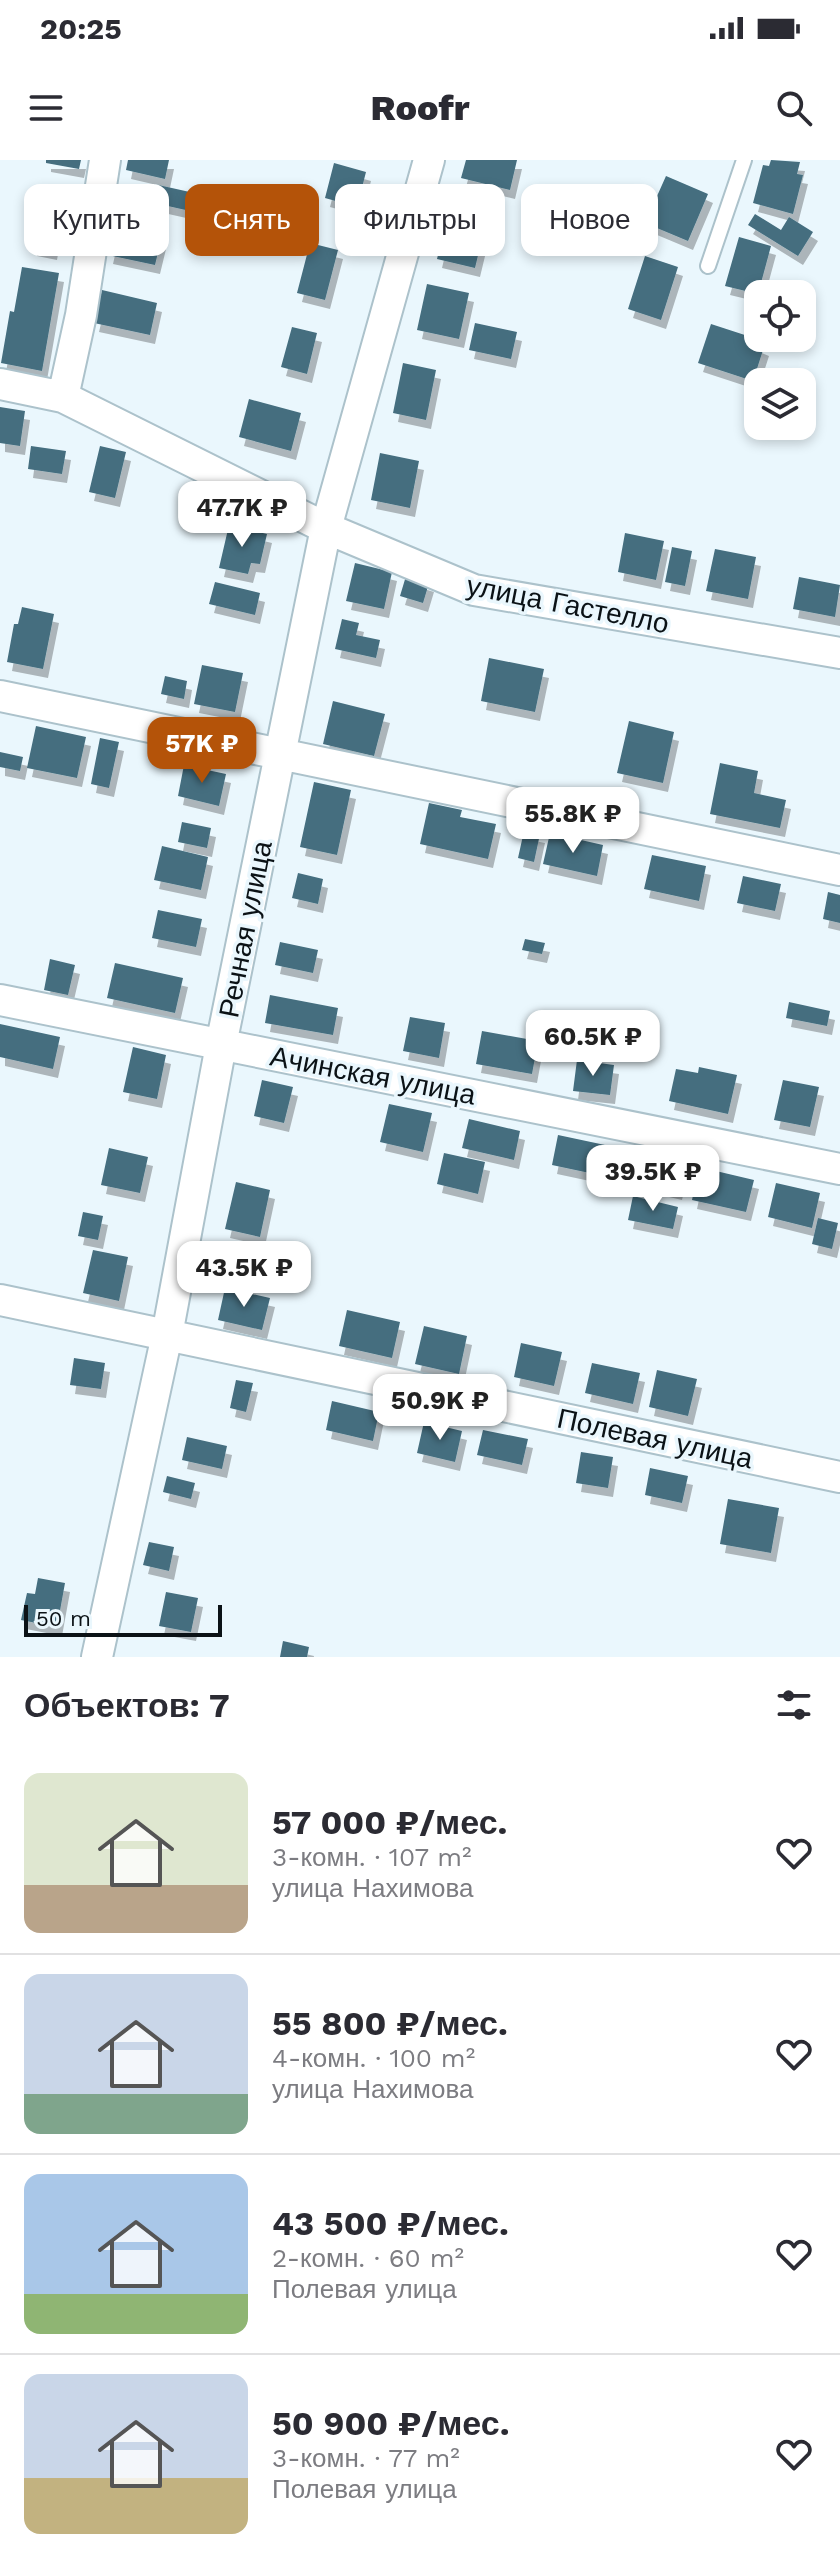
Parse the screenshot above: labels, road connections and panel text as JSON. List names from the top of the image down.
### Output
{
  "streets": {
    "street": [
      "улица Гастелло",
      "Речная улица",
      "Ачинская улица",
      "Полевая улица"
    ]
  },
  "crossings": [
    ["улица Гастелло", "Речная улица"],
    ["Речная улица", "Ачинская улица"],
    ["Речная улица", "Полевая улица"]
  ],
  "scale_bar": "50 m",
  "page": {
    "status": "20:25",
    "header": "Roofr",
    "chip": [
      "Купить",
      "Снять",
      "Фильтры",
      "Новое"
    ],
    "price": [
      "47.7K ₽",
      "57K ₽",
      "55.8K ₽",
      "60.5K ₽",
      "39.5K ₽",
      "43.5K ₽",
      "50.9K ₽"
    ],
    "scale": "50 m",
    "heading": "Объектов: 7",
    "list": [
      {
        "name": "57 000 ₽/мес.",
        "note": "3-комн. · 107 m² · улица Нахимова"
      },
      {
        "name": "55 800 ₽/мес.",
        "note": "4-комн. · 100 m² · улица Нахимова"
      },
      {
        "name": "43 500 ₽/мес.",
        "note": "2-комн. · 60 m² · Полевая улица"
      },
      {
        "name": "50 900 ₽/мес.",
        "note": "3-комн. · 77 m² · Полевая улица"
      }
    ]
  }
}
